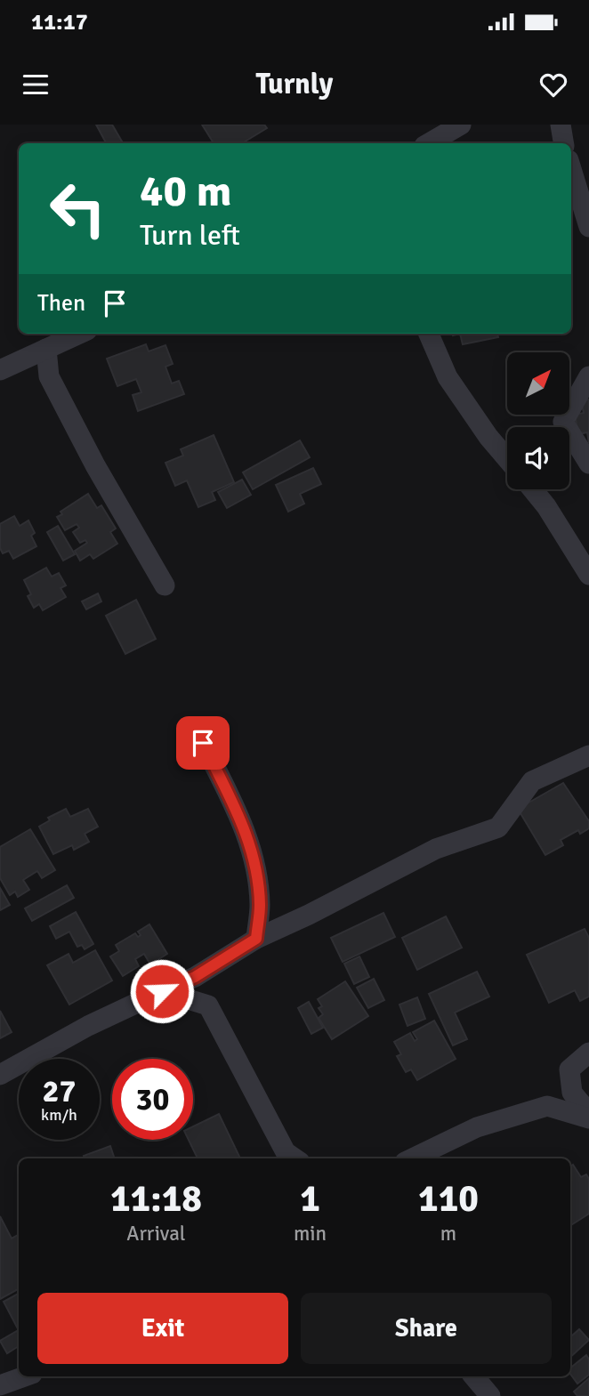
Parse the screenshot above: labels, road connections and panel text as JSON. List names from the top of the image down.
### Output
{
  "north": "top right",
  "page": {
    "status": "11:17",
    "header": "Turnly",
    "turn": ["40 m", "Turn left"],
    "then": "Then",
    "speed": "27 km/h",
    "limit": "30",
    "eta": [
      "11:18",
      "Arrival",
      "1",
      "min",
      "110",
      "m"
    ],
    "buttons": ["Exit", "Share"]
  }
}
